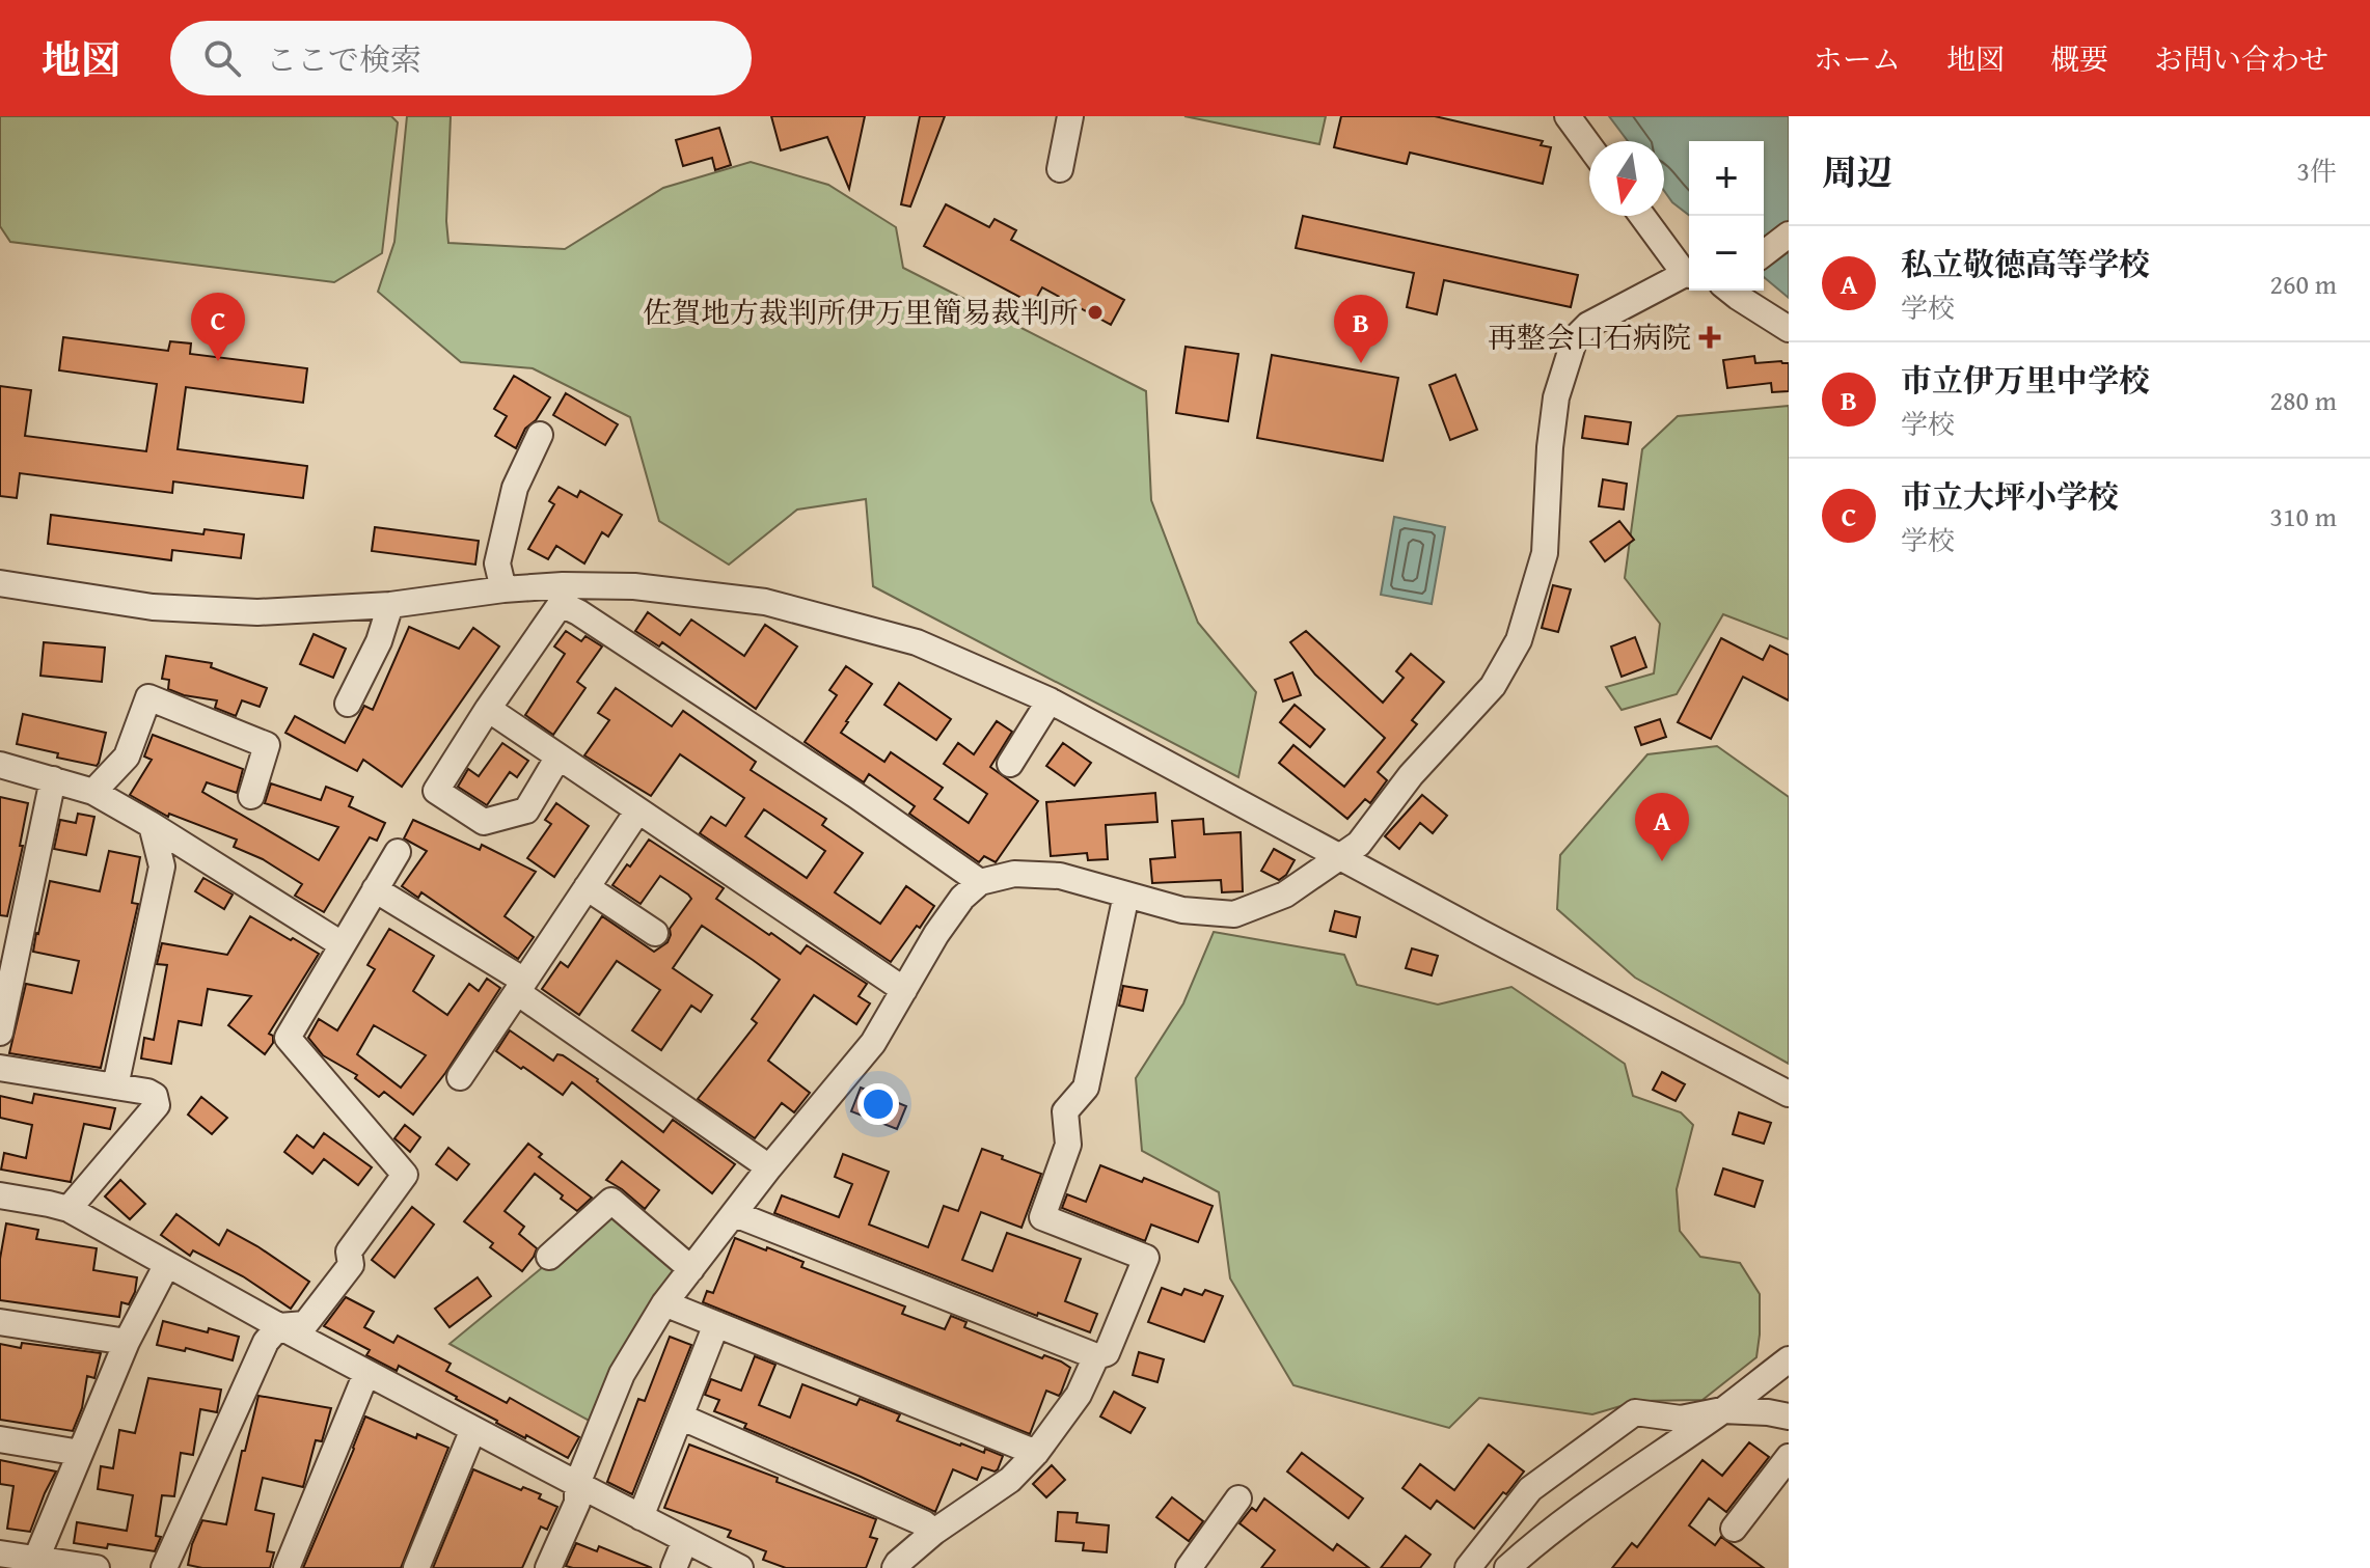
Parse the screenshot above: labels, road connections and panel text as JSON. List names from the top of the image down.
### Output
{
  "places": {
    "other": ["佐賀地方裁判所伊万里簡易裁判所"],
    "health": ["再整会口石病院"]
  },
  "north": "bottom",
  "page": {
    "header": "地図",
    "search": "ここで検索",
    "nav": [
      "ホーム",
      "地図",
      "概要",
      "お問い合わせ"
    ],
    "heading": ["周辺", "3件"],
    "map_buttons": ["+", "−"],
    "list": [
      {
        "mark": "A",
        "name": "私立敬徳高等学校",
        "note": "学校",
        "value": "260 m"
      },
      {
        "mark": "B",
        "name": "市立伊万里中学校",
        "note": "学校",
        "value": "280 m"
      },
      {
        "mark": "C",
        "name": "市立大坪小学校",
        "note": "学校",
        "value": "310 m"
      }
    ],
    "pins": ["C", "B", "A"]
  }
}
